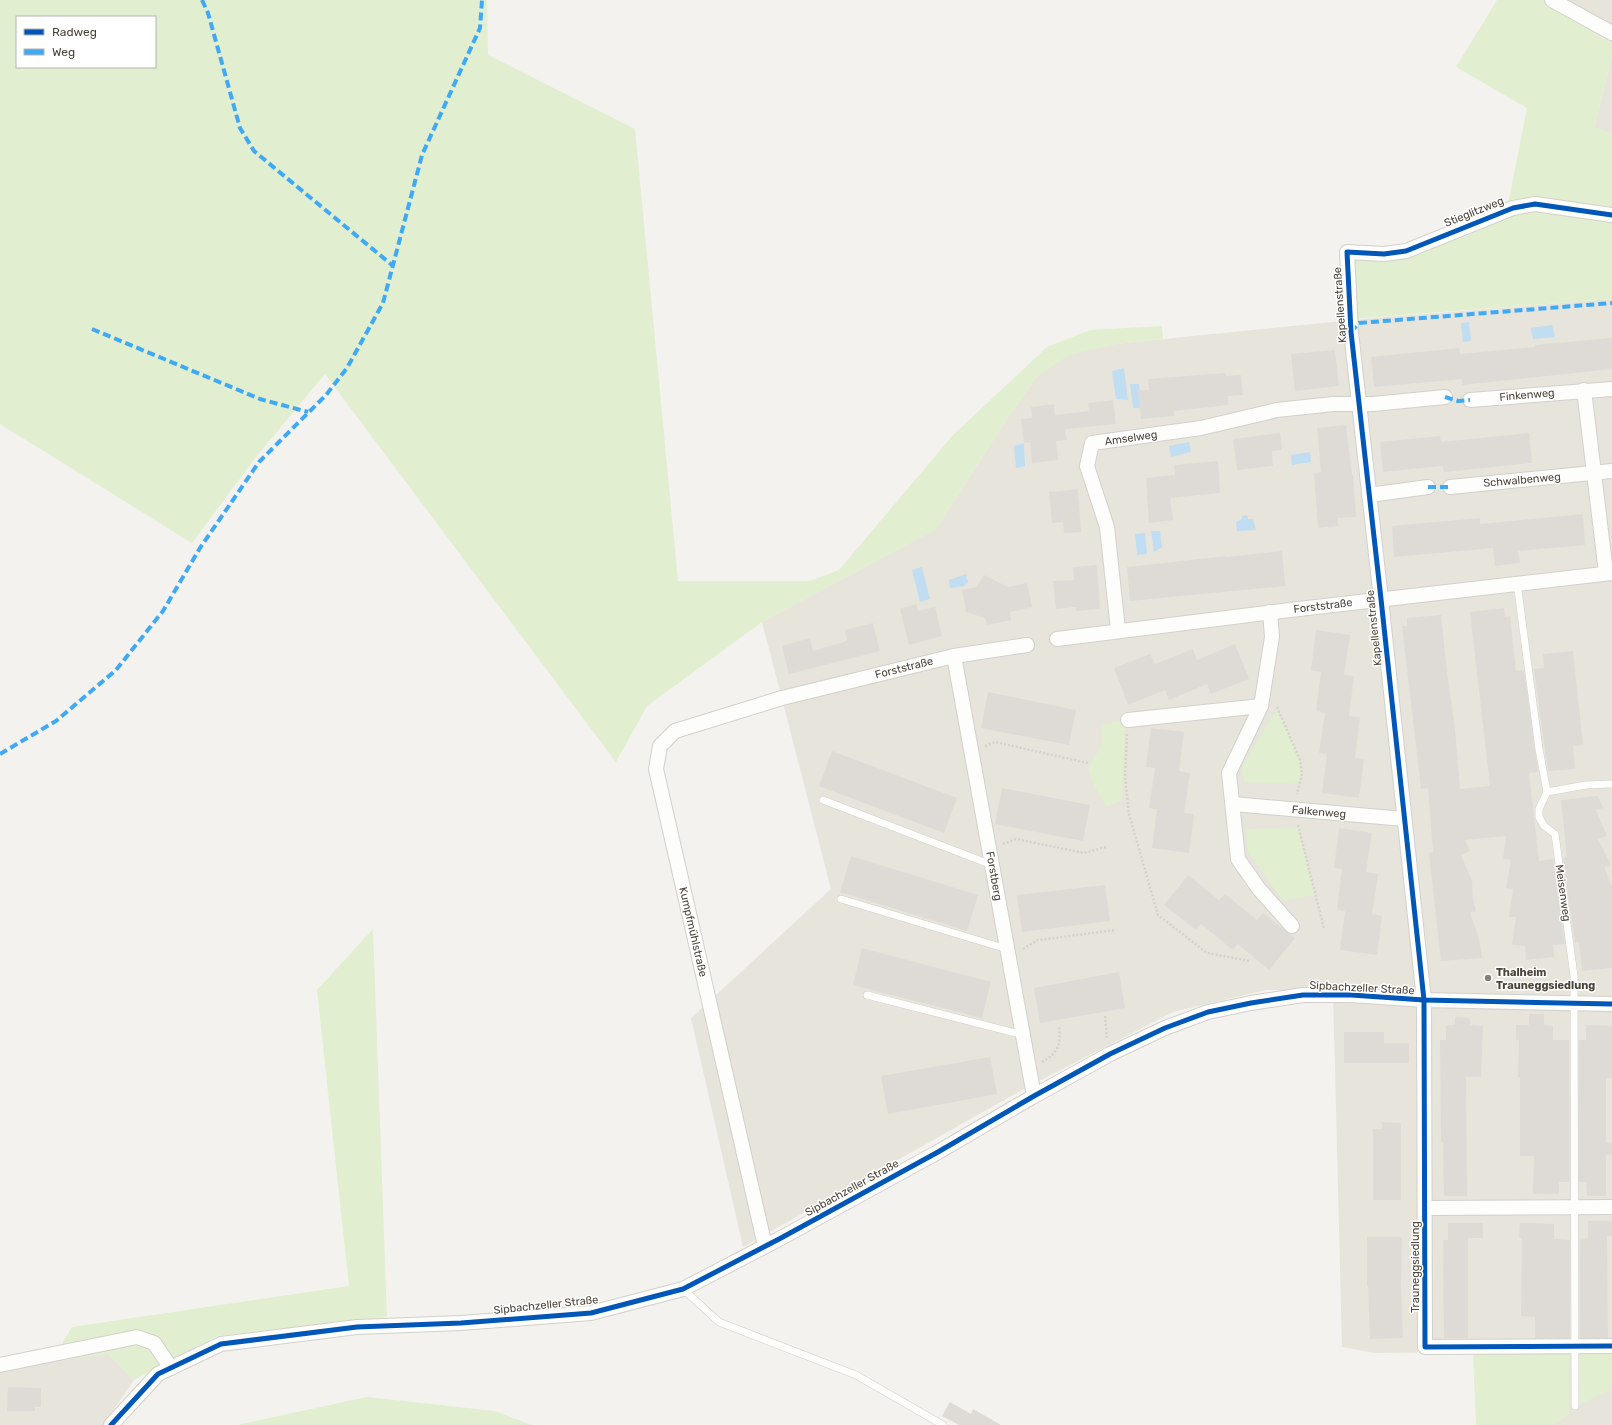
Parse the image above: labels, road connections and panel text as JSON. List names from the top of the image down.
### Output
{
  "streets": {
    "street": [
      "Stieglitzweg",
      "Kapellenstraße",
      "Finkenweg",
      "Amselweg",
      "Schwalbenweg",
      "Forststraße",
      "Falkenweg",
      "Forstberg",
      "Kumpfmühlstraße",
      "Sipbachzeller Straße",
      "Trauneggsiedlung"
    ],
    "lane": ["Meisenweg"]
  },
  "crossings": [
    ["Stieglitzweg", "Kapellenstraße"],
    ["Kapellenstraße", "Amselweg"],
    ["Kapellenstraße", "Forststraße"],
    ["Kapellenstraße", "Falkenweg"],
    ["Kapellenstraße", "Sipbachzeller Straße"],
    ["Kapellenstraße", "Trauneggsiedlung"],
    ["Amselweg", "Forststraße"],
    ["Forststraße", "Forstberg"],
    ["Forststraße", "Kumpfmühlstraße"],
    ["Forstberg", "Sipbachzeller Straße"],
    ["Meisenweg", "Sipbachzeller Straße"],
    ["Kumpfmühlstraße", "Sipbachzeller Straße"],
    ["Sipbachzeller Straße", "Trauneggsiedlung"]
  ],
  "places": ["Thalheim Trauneggsiedlung"],
  "legend": ["Radweg", "Weg"]
}
